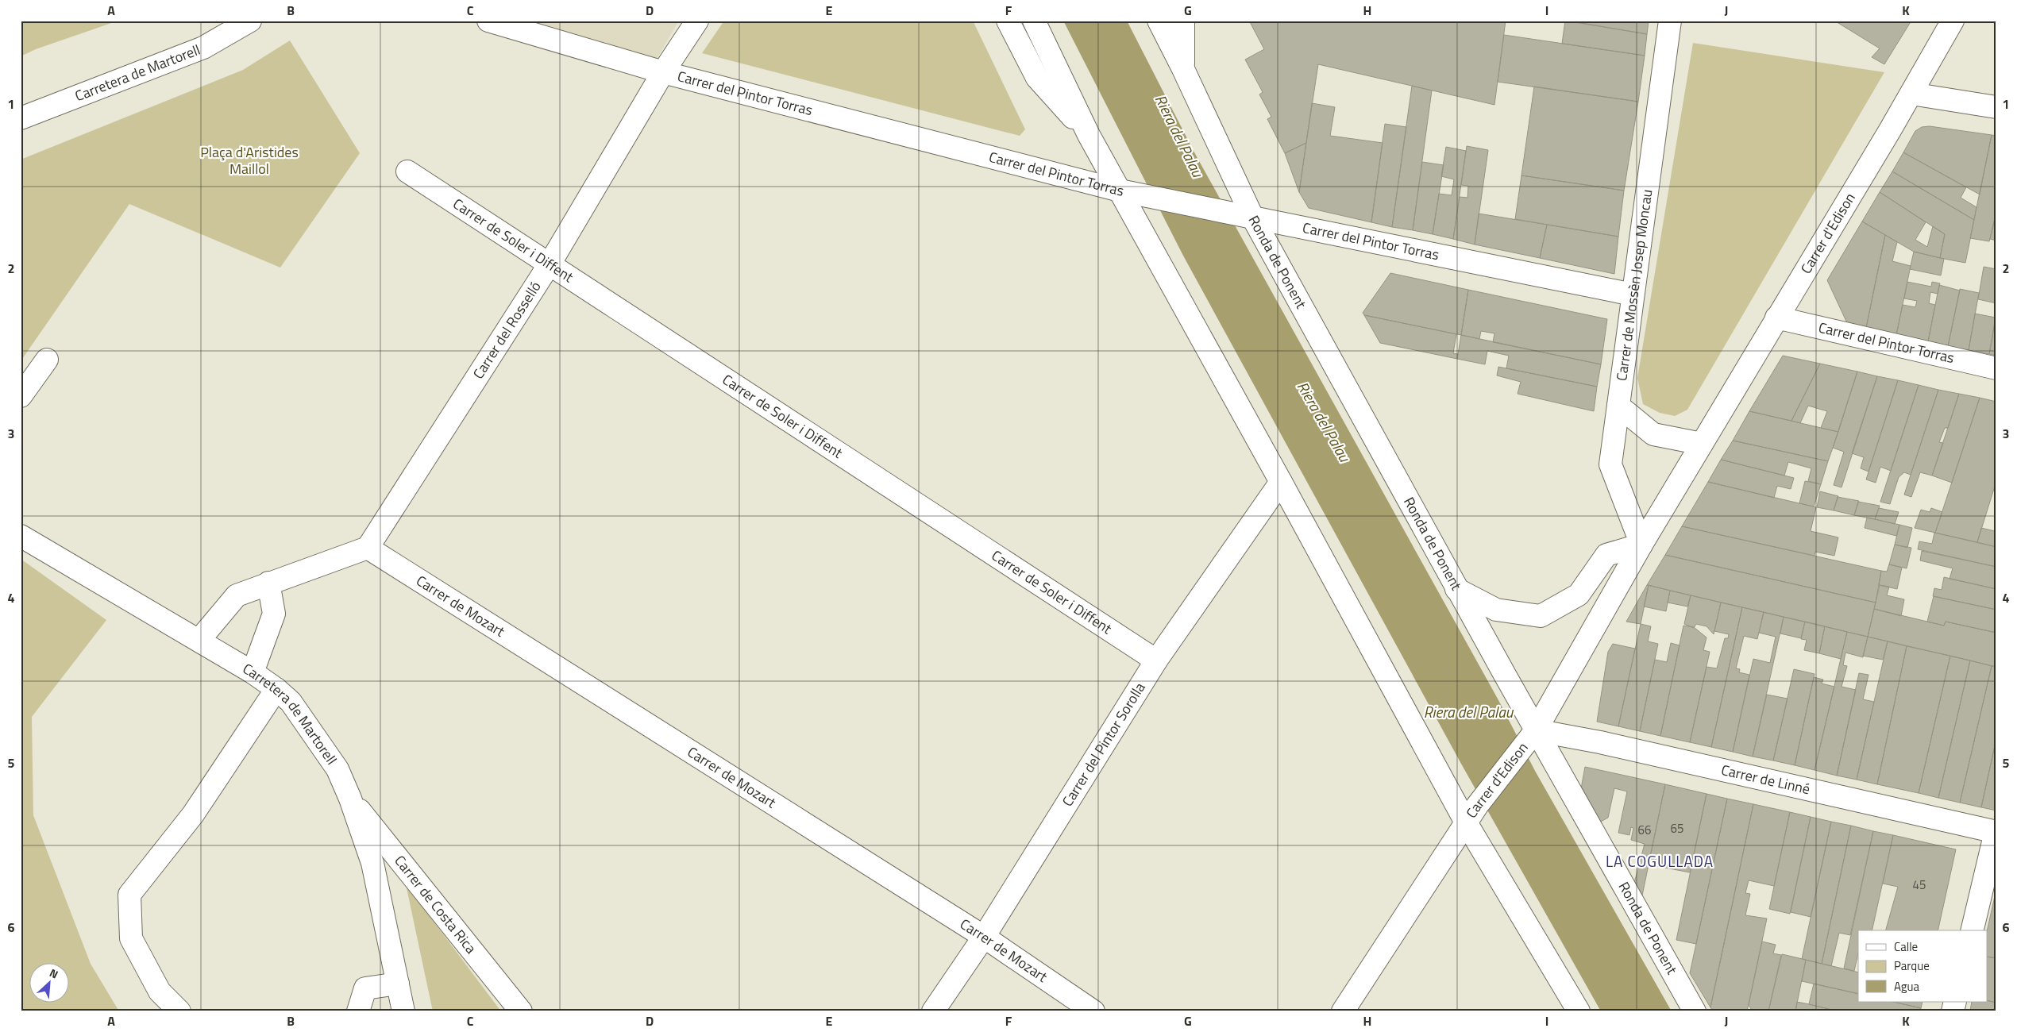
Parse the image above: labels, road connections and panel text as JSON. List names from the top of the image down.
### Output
{
  "streets": {
    "street": [
      "Carretera de Martorell",
      "Carrer del Pintor Torras",
      "Carrer d'Edison",
      "Carrer de Soler i Diffent",
      "Ronda de Ponent",
      "Carrer de Mossèn Josep Moncau",
      "Carrer del Rosselló",
      "Carrer de Mozart",
      "Carrer del Pintor Sorolla",
      "Carrer de Linné",
      "Carrer de Costa Rica"
    ]
  },
  "crossings": [
    ["Carretera de Martorell", "Carrer de Costa Rica"],
    ["Carrer del Pintor Torras", "Carrer d'Edison"],
    ["Carrer del Pintor Torras", "Ronda de Ponent"],
    ["Carrer del Pintor Torras", "Carrer de Mossèn Josep Moncau"],
    ["Carrer del Pintor Torras", "Carrer del Rosselló"],
    ["Carrer d'Edison", "Ronda de Ponent"],
    ["Carrer d'Edison", "Carrer de Mossèn Josep Moncau"],
    ["Carrer d'Edison", "Carrer de Linné"],
    ["Carrer de Soler i Diffent", "Carrer del Rosselló"],
    ["Carrer de Soler i Diffent", "Carrer del Pintor Sorolla"],
    ["Ronda de Ponent", "Carrer de Linné"],
    ["Carrer del Rosselló", "Carrer de Mozart"],
    ["Carrer de Mozart", "Carrer del Pintor Sorolla"]
  ],
  "districts": ["LA COGULLADA"],
  "water": ["Riera del Palau"],
  "parks": ["Plaça d'Aristides Maillol"],
  "house_numbers": ["65", "66", "45"],
  "legend": ["Calle", "Parque", "Agua"],
  "north": "top right",
  "grid": {
    "columns": [
      "A",
      "B",
      "C",
      "D",
      "E",
      "F",
      "G",
      "H",
      "I",
      "J",
      "K"
    ],
    "rows": [
      "1",
      "2",
      "3",
      "4",
      "5",
      "6"
    ]
  }
}
